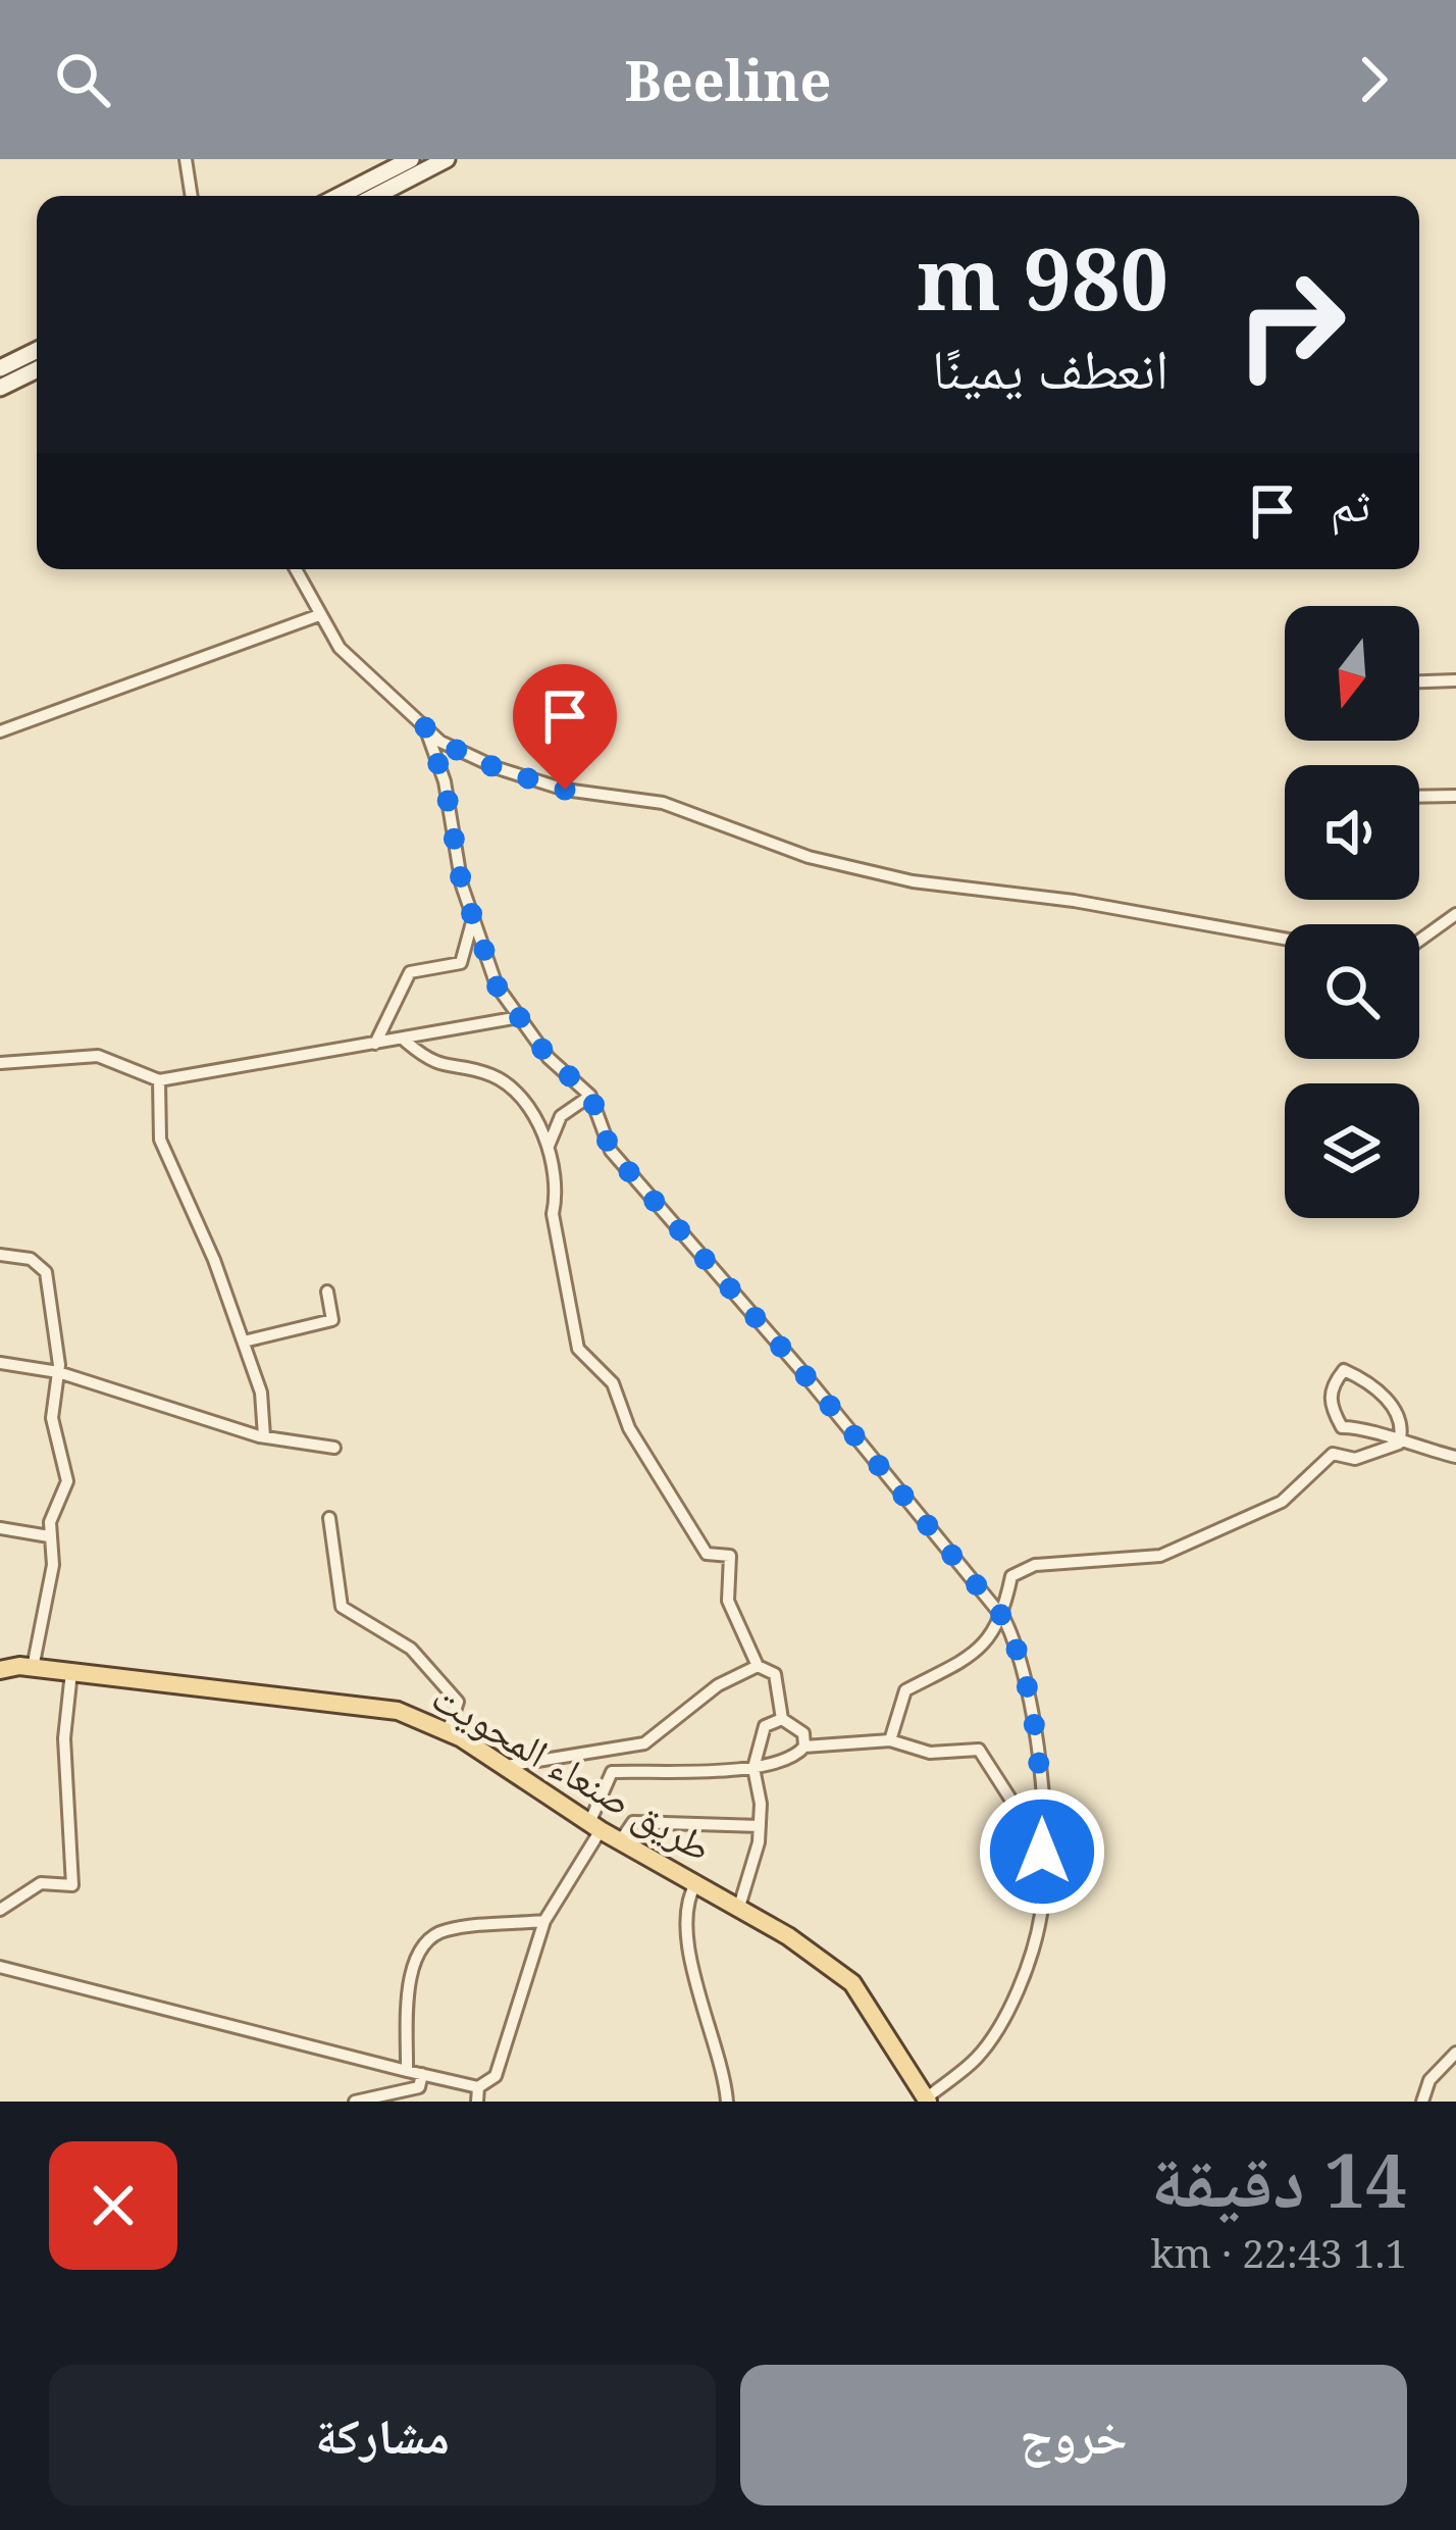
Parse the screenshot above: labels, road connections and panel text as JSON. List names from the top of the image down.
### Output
{
  "streets": {
    "main road": ["طريق صنعاء المحويت"]
  },
  "north": "bottom",
  "page": {
    "header": "Beeline",
    "turn": ["980 m", "انعطف يمينًا"],
    "then": "ثم",
    "heading": ["14 دقيقة", "1.1 km · 22:43"],
    "buttons": ["خروج", "مشاركة"]
  }
}
